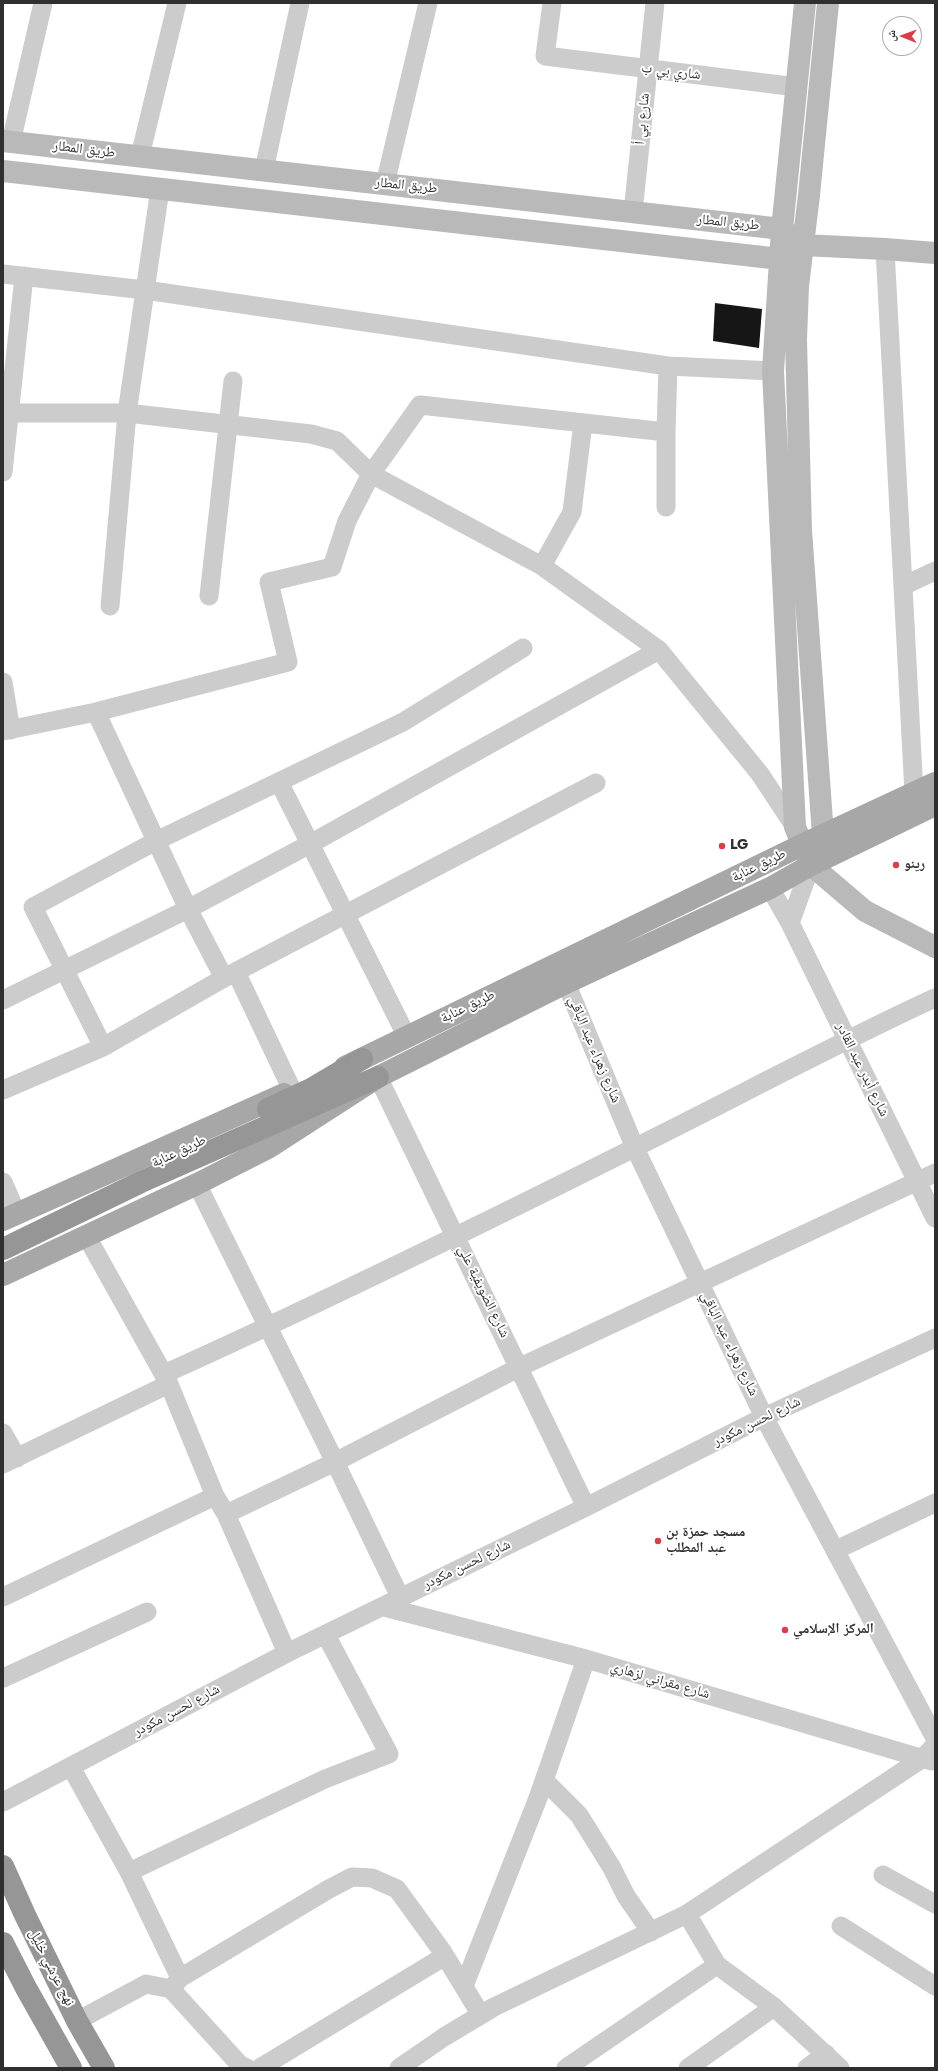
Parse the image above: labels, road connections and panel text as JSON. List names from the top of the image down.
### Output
{
  "streets": {
    "highway": ["طريق عنابة", "نهج عرشي خليل"],
    "street": [
      "شاري بي ب",
      "شارع بي أ",
      "طريق المطار",
      "شارع زهراء عبد الباقي",
      "شارع أبدر عبد القادر",
      "شارع الضويفية علي",
      "شارع لحسن مكودر",
      "شارع مقراني لزهاري"
    ]
  },
  "crossings": [
    ["شاري بي ب", "شارع بي أ"],
    ["شارع بي أ", "طريق المطار"],
    ["طريق عنابة", "شارع زهراء عبد الباقي"],
    ["طريق عنابة", "شارع أبدر عبد القادر"],
    ["طريق عنابة", "شارع الضويفية علي"],
    ["شارع زهراء عبد الباقي", "شارع لحسن مكودر"],
    ["شارع الضويفية علي", "شارع لحسن مكودر"],
    ["شارع لحسن مكودر", "شارع مقراني لزهاري"]
  ],
  "places": [
    "LG",
    "رينو",
    "مسجد حمزة بن عبد المطلب",
    "المركز الإسلامي"
  ],
  "north": "left"
}
